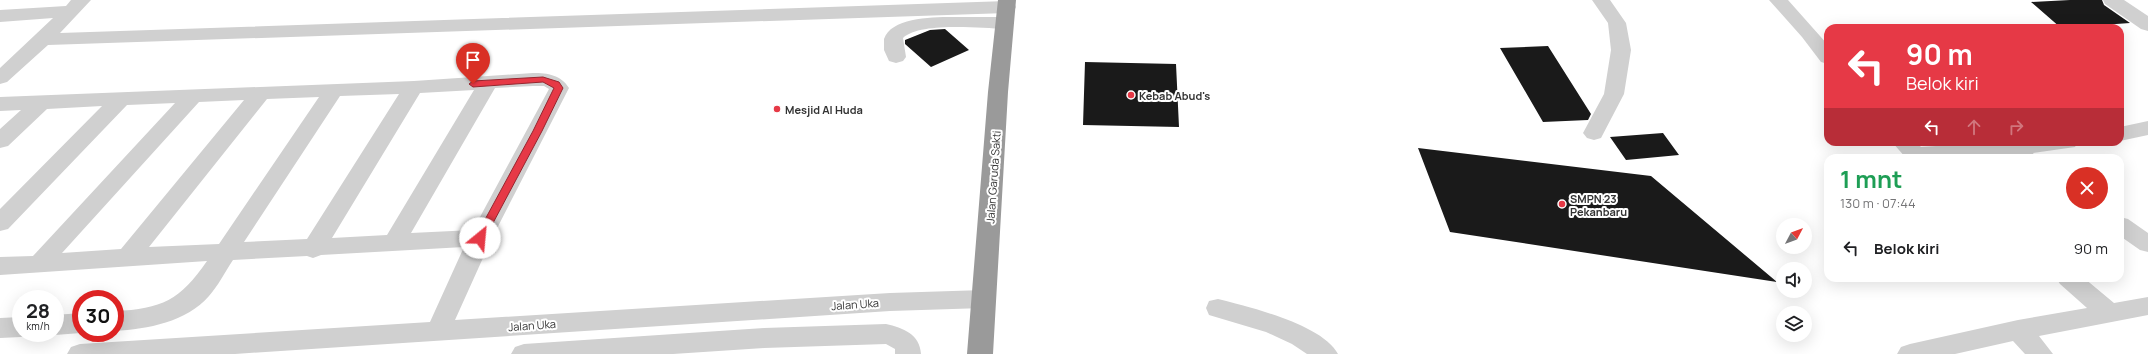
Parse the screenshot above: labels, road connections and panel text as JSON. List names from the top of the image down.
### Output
{
  "streets": {
    "highway": ["Jalan Garuda Sakti"],
    "street": ["Jalan Uka"]
  },
  "crossings": [
    ["Jalan Garuda Sakti", "Jalan Uka"]
  ],
  "places": ["Kebab Abud's", "Mesjid Al Huda", "SMPN 23 Pekanbaru"],
  "north": "top right",
  "page": {
    "turn": ["90 m", "Belok kiri"],
    "heading": ["1 mnt", "130 m · 07:44"],
    "list": [
      {
        "name": "Belok kiri",
        "value": "90 m"
      }
    ],
    "speed": "28 km/h",
    "limit": "30"
  }
}
